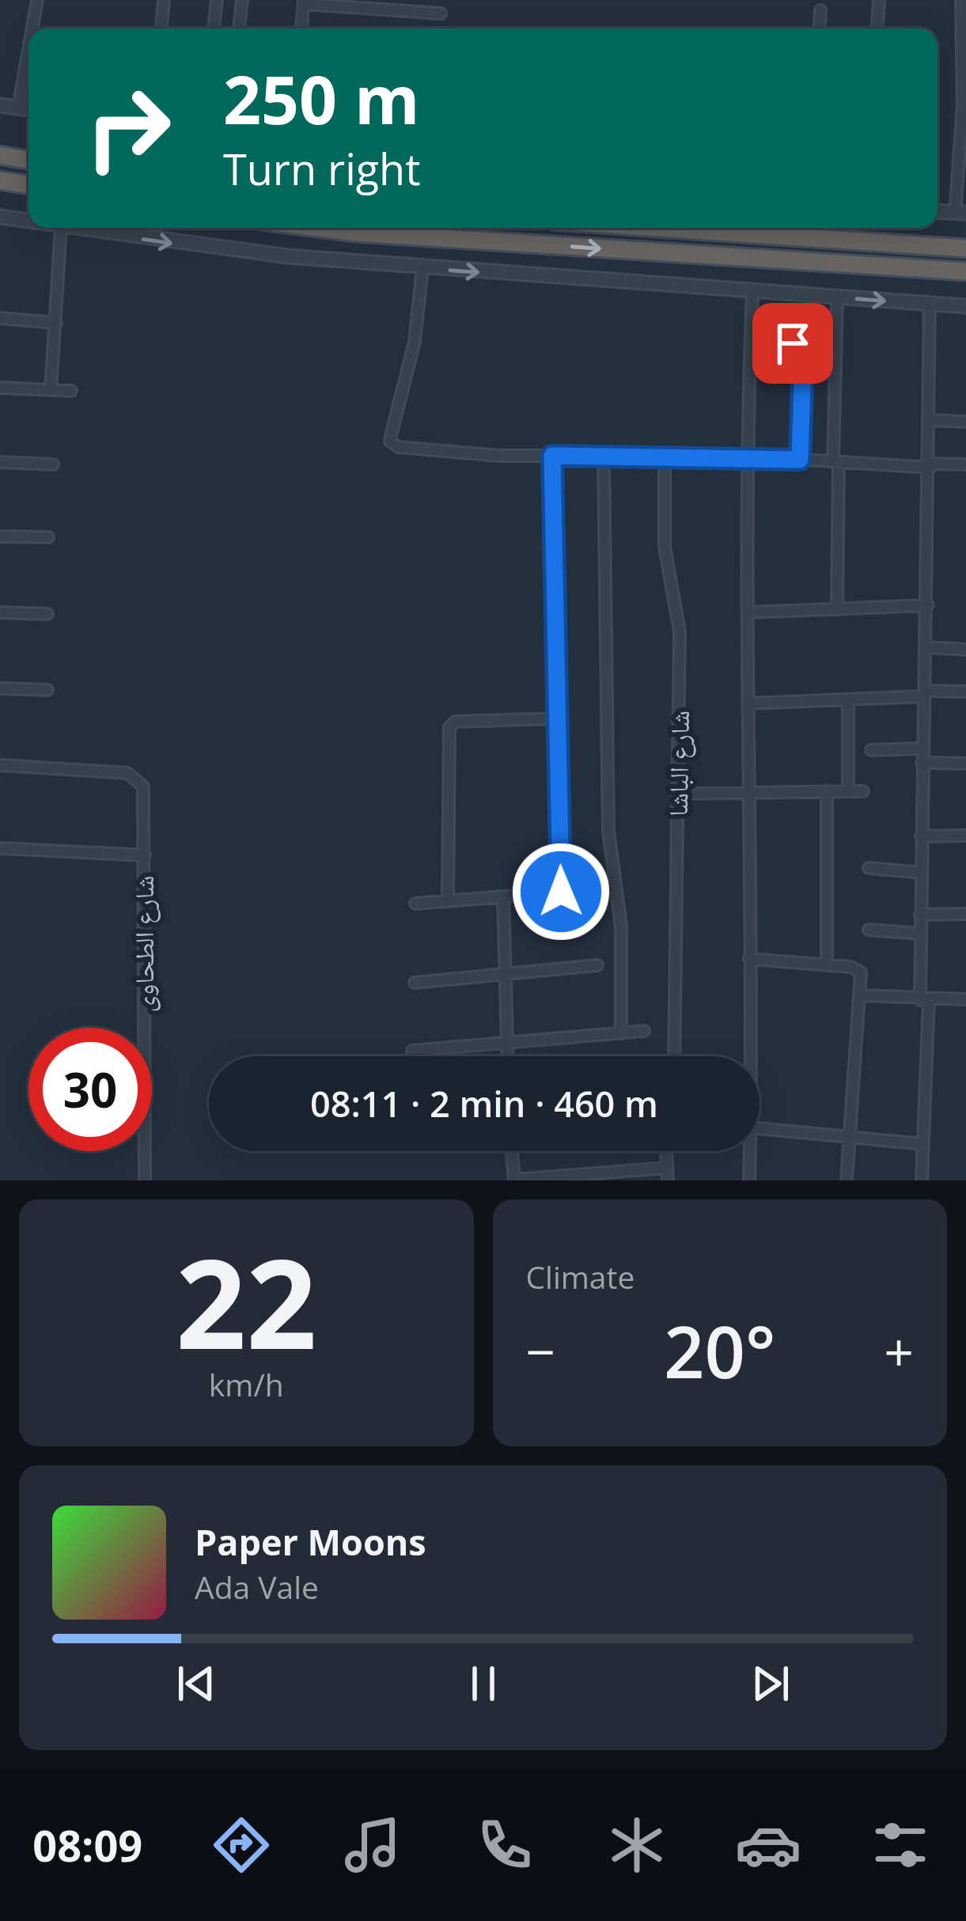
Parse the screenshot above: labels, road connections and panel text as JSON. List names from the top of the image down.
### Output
{
  "streets": {
    "street": ["شارع الباشا", "شارع الطحاوى"]
  },
  "page": {
    "turn": ["250 m", "Turn right"],
    "limit": "30",
    "trip": "08:11 · 2 min · 460 m",
    "tile": [
      ["22", "km/h"],
      "Climate"
    ],
    "heat": ["−", "20°", "+"],
    "song": ["Paper Moons", "Ada Vale"],
    "tabs": "08:09"
  }
}
